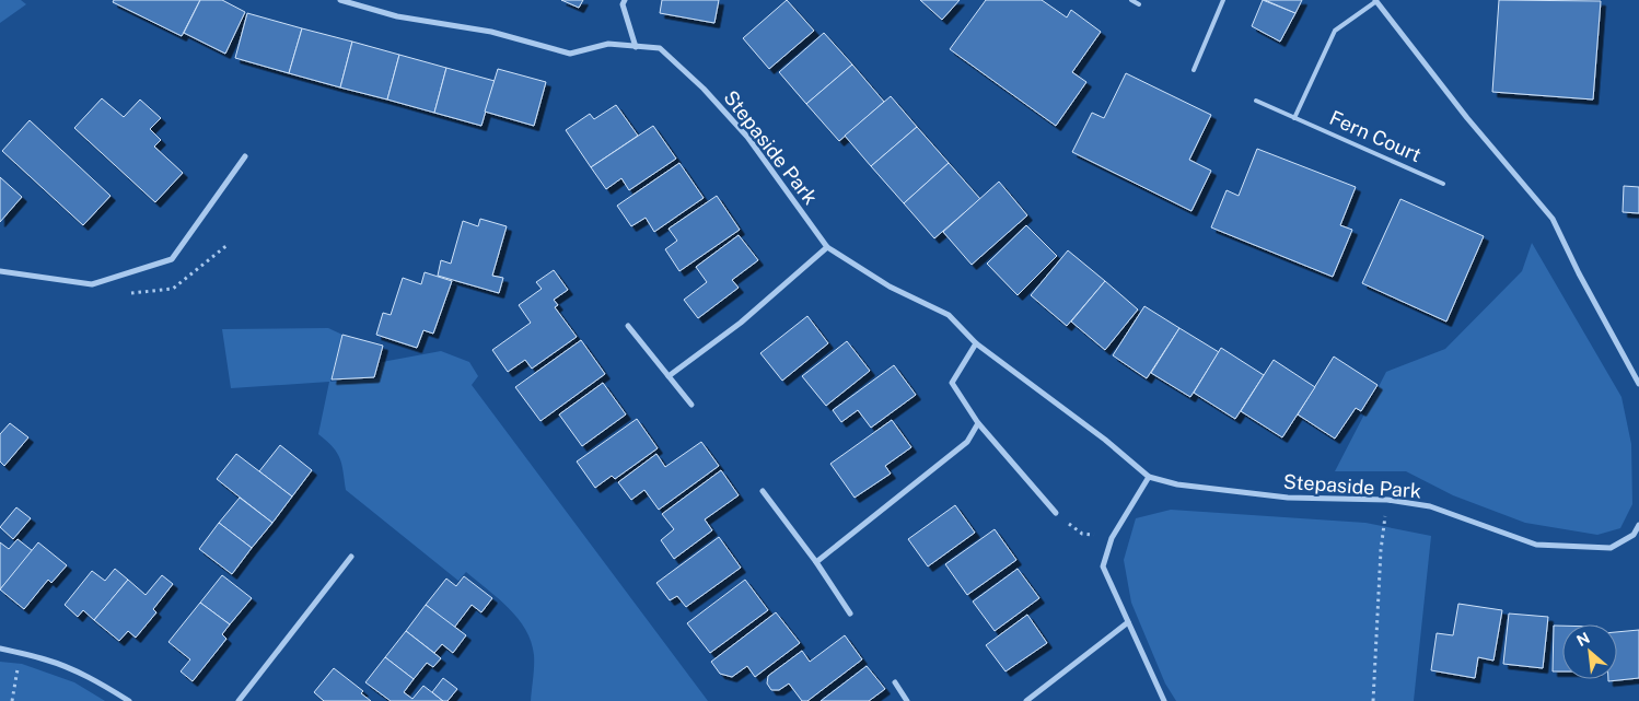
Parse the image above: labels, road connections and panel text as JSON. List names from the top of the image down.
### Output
{
  "streets": {
    "street": ["Stepaside Park"],
    "lane": ["Fern Court"]
  },
  "north": "top left"
}
